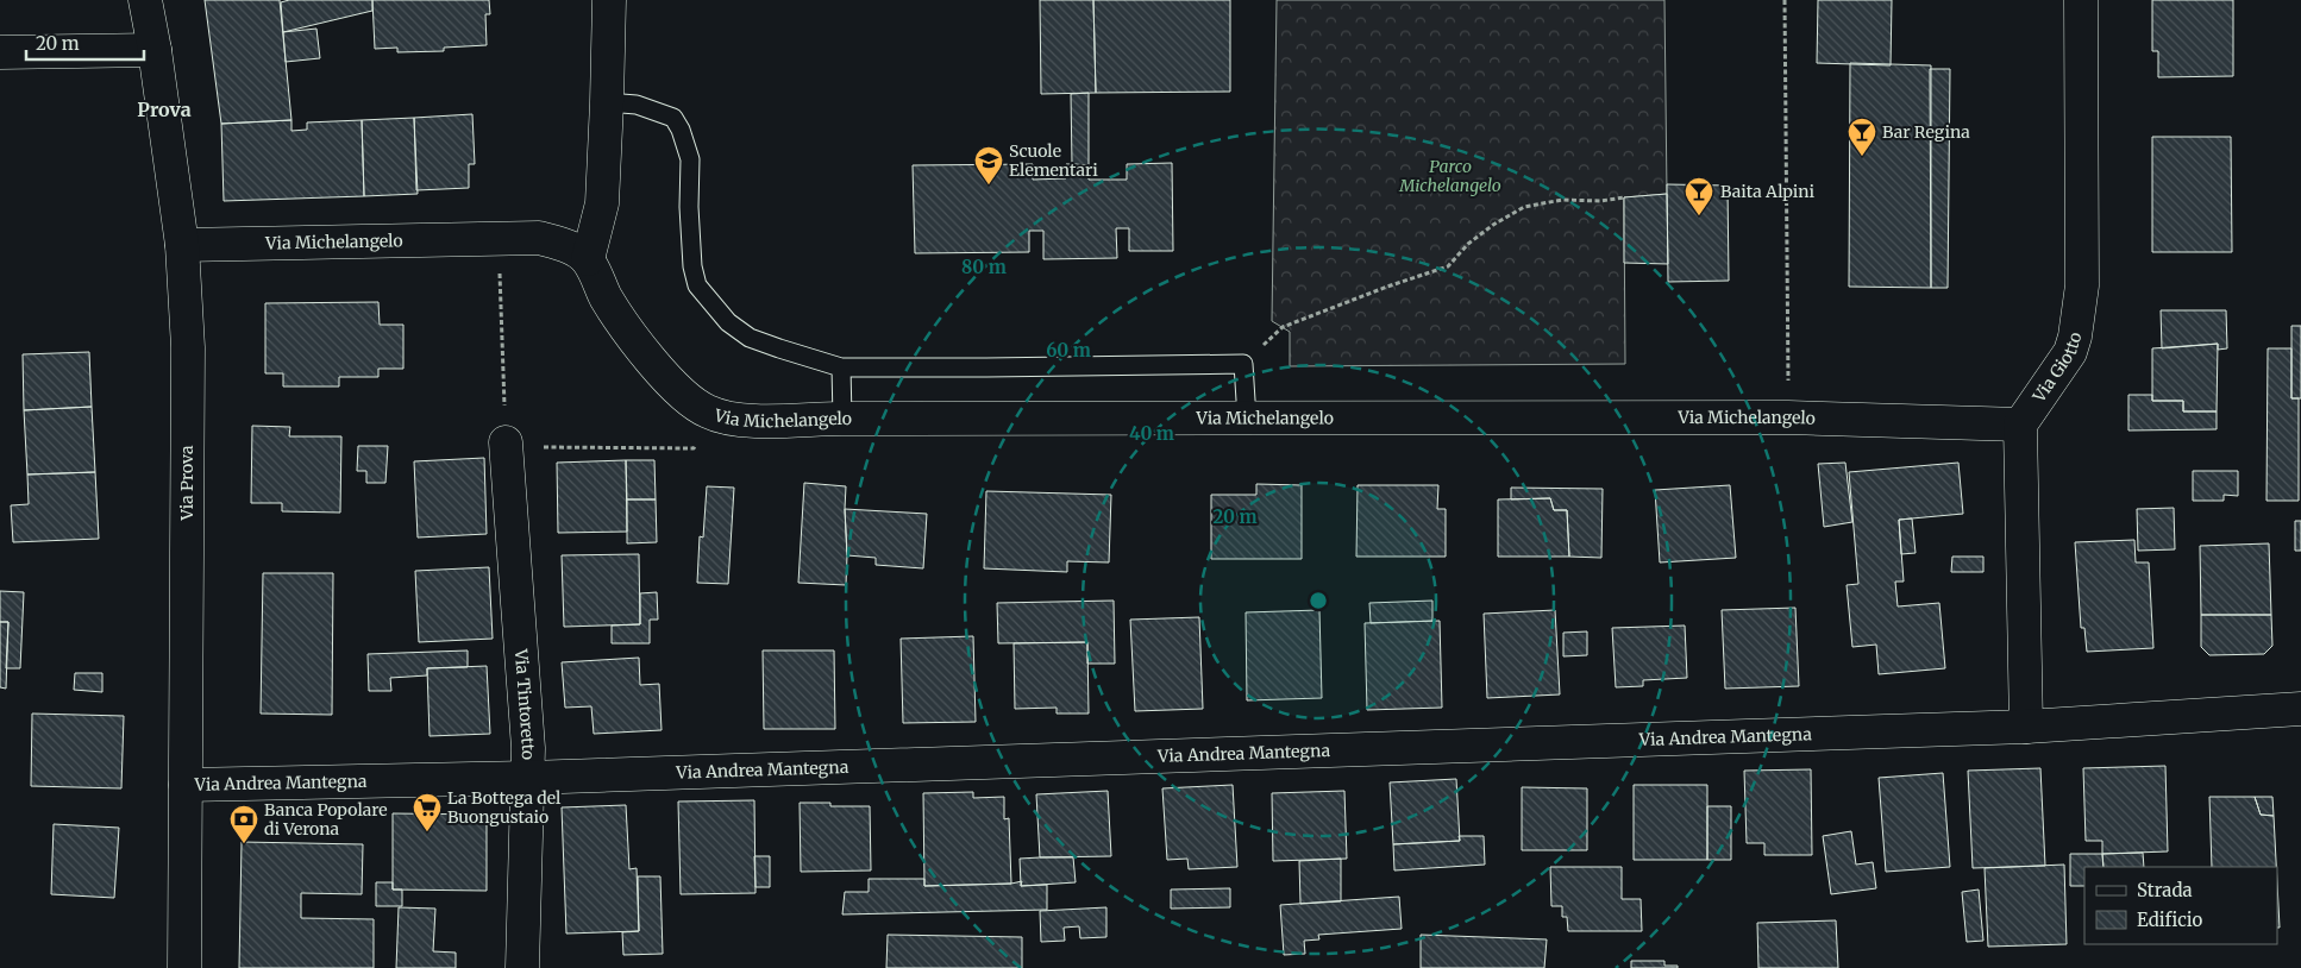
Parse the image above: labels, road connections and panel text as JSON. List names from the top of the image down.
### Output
{
  "streets": {
    "street": [
      "Via Michelangelo",
      "Via Giotto",
      "Via Prova",
      "Via Tintoretto",
      "Via Andrea Mantegna"
    ]
  },
  "crossings": [
    ["Via Michelangelo", "Via Giotto"],
    ["Via Michelangelo", "Via Prova"],
    ["Via Prova", "Via Andrea Mantegna"],
    ["Via Tintoretto", "Via Andrea Mantegna"]
  ],
  "districts": ["Prova"],
  "parks": ["Parco Michelangelo"],
  "places": {
    "bar": ["Bar Regina", "Baita Alpini"],
    "school or university": ["Scuole Elementari"],
    "supermarket": ["La Bottega del Buongustaio"],
    "bank": ["Banca Popolare di Verona"]
  },
  "legend": ["Strada", "Edificio"],
  "scale_bar": "20 m",
  "rings": [
    "80 m",
    "60 m",
    "40 m",
    "20 m"
  ]
}
